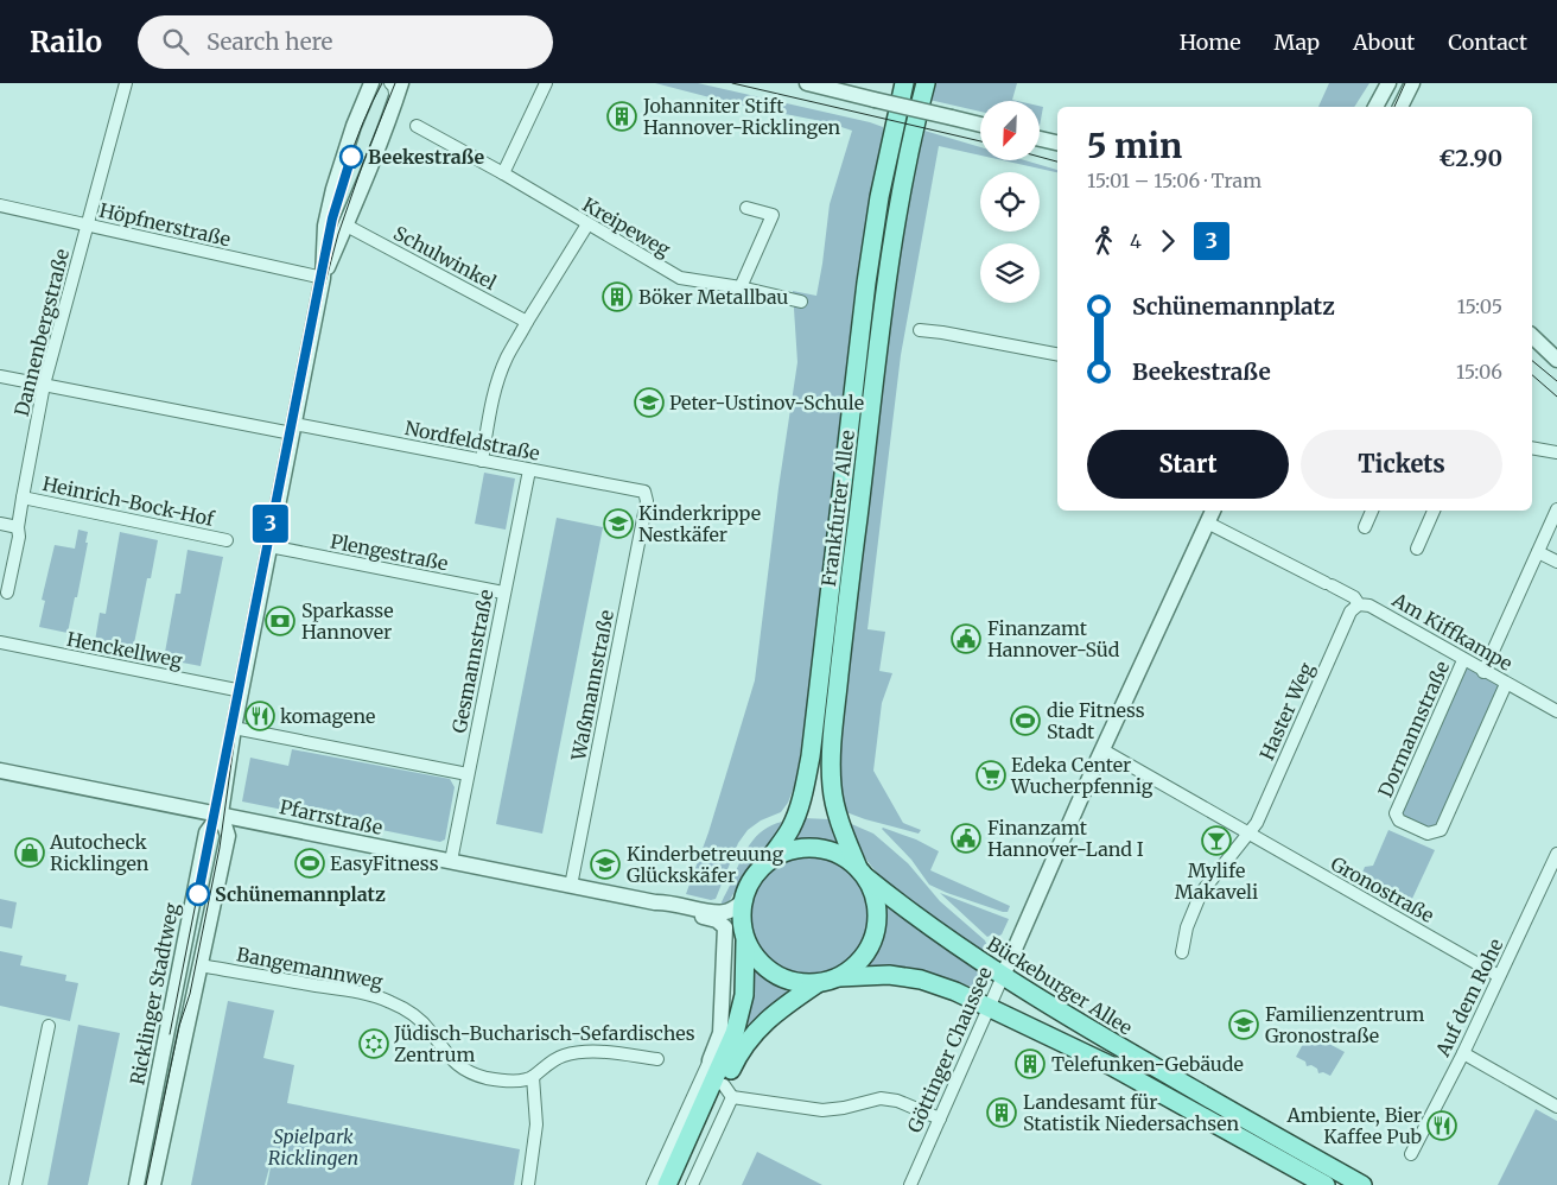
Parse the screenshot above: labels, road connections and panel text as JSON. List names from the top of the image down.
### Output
{
  "streets": {
    "main road": ["Frankfurter Allee", "Bückeburger Allee"],
    "street": [
      "Höpfnerstraße",
      "Kreipeweg",
      "Schulwinkel",
      "Dannenbergstraße",
      "Nordfeldstraße",
      "Heinrich-Bock-Hof",
      "Plengestraße",
      "Am Kiffkampe",
      "Henckellweg",
      "Gesmannstraße",
      "Waßmannstraße",
      "Haster Weg",
      "Dormannstraße",
      "Pfarrstraße",
      "Gronostraße",
      "Bangemannweg",
      "Ricklinger Stadtweg",
      "Auf dem Rohe",
      "Göttinger Chaussee"
    ]
  },
  "crossings": [
    ["Höpfnerstraße", "Dannenbergstraße"],
    ["Höpfnerstraße", "Ricklinger Stadtweg"],
    ["Schulwinkel", "Ricklinger Stadtweg"],
    ["Dannenbergstraße", "Nordfeldstraße"],
    ["Dannenbergstraße", "Heinrich-Bock-Hof"],
    ["Nordfeldstraße", "Gesmannstraße"],
    ["Nordfeldstraße", "Waßmannstraße"],
    ["Nordfeldstraße", "Ricklinger Stadtweg"],
    ["Frankfurter Allee", "Pfarrstraße"],
    ["Frankfurter Allee", "Bückeburger Allee"],
    ["Plengestraße", "Gesmannstraße"],
    ["Plengestraße", "Ricklinger Stadtweg"],
    ["Am Kiffkampe", "Haster Weg"],
    ["Am Kiffkampe", "Dormannstraße"],
    ["Am Kiffkampe", "Göttinger Chaussee"],
    ["Henckellweg", "Ricklinger Stadtweg"],
    ["Gesmannstraße", "Pfarrstraße"],
    ["Waßmannstraße", "Pfarrstraße"],
    ["Haster Weg", "Gronostraße"],
    ["Pfarrstraße", "Bückeburger Allee"],
    ["Pfarrstraße", "Ricklinger Stadtweg"],
    ["Gronostraße", "Auf dem Rohe"],
    ["Gronostraße", "Göttinger Chaussee"],
    ["Bangemannweg", "Ricklinger Stadtweg"],
    ["Bückeburger Allee", "Göttinger Chaussee"]
  ],
  "parks": ["Spielpark Ricklingen"],
  "places": {
    "building": [
      "Johanniter Stift Hannover-Ricklingen",
      "Böker Metallbau",
      "Telefunken-Gebäude",
      "Landesamt für Statistik Niedersachsen"
    ],
    "other": ["Beekestraße", "Schünemannplatz"],
    "school or university": [
      "Peter-Ustinov-Schule",
      "Kinderkrippe Nestkäfer",
      "Kinderbetreuung Glückskäfer",
      "Familienzentrum Gronostraße"
    ],
    "bank": ["Sparkasse Hannover"],
    "public building": ["Finanzamt Hannover-Süd", "Finanzamt Hannover-Land I"],
    "restaurant": ["komagene", "Ambiente, Bier Kaffee Pub"],
    "sports": ["die Fitness Stadt", "EasyFitness"],
    "supermarket": ["Edeka Center Wucherpfennig"],
    "bar": ["Mylife Makaveli"],
    "shop": ["Autocheck Ricklingen"],
    "synagogue": ["Jüdisch-Bucharisch-Sefardisches Zentrum"]
  },
  "lines": ["tram line 3"],
  "north": "bottom left",
  "page": {
    "header": "Railo",
    "search": "Search here",
    "nav": [
      "Home",
      "Map",
      "About",
      "Contact"
    ],
    "on_map": "3",
    "heading": ["5 min", "15:01 – 15:06 · Tram", "€2.90"],
    "legs": ["4", "3"],
    "list": [
      {
        "name": "Schünemannplatz",
        "value": "15:05"
      },
      {
        "name": "Beekestraße",
        "value": "15:06"
      }
    ],
    "buttons": ["Start", "Tickets"]
  }
}
